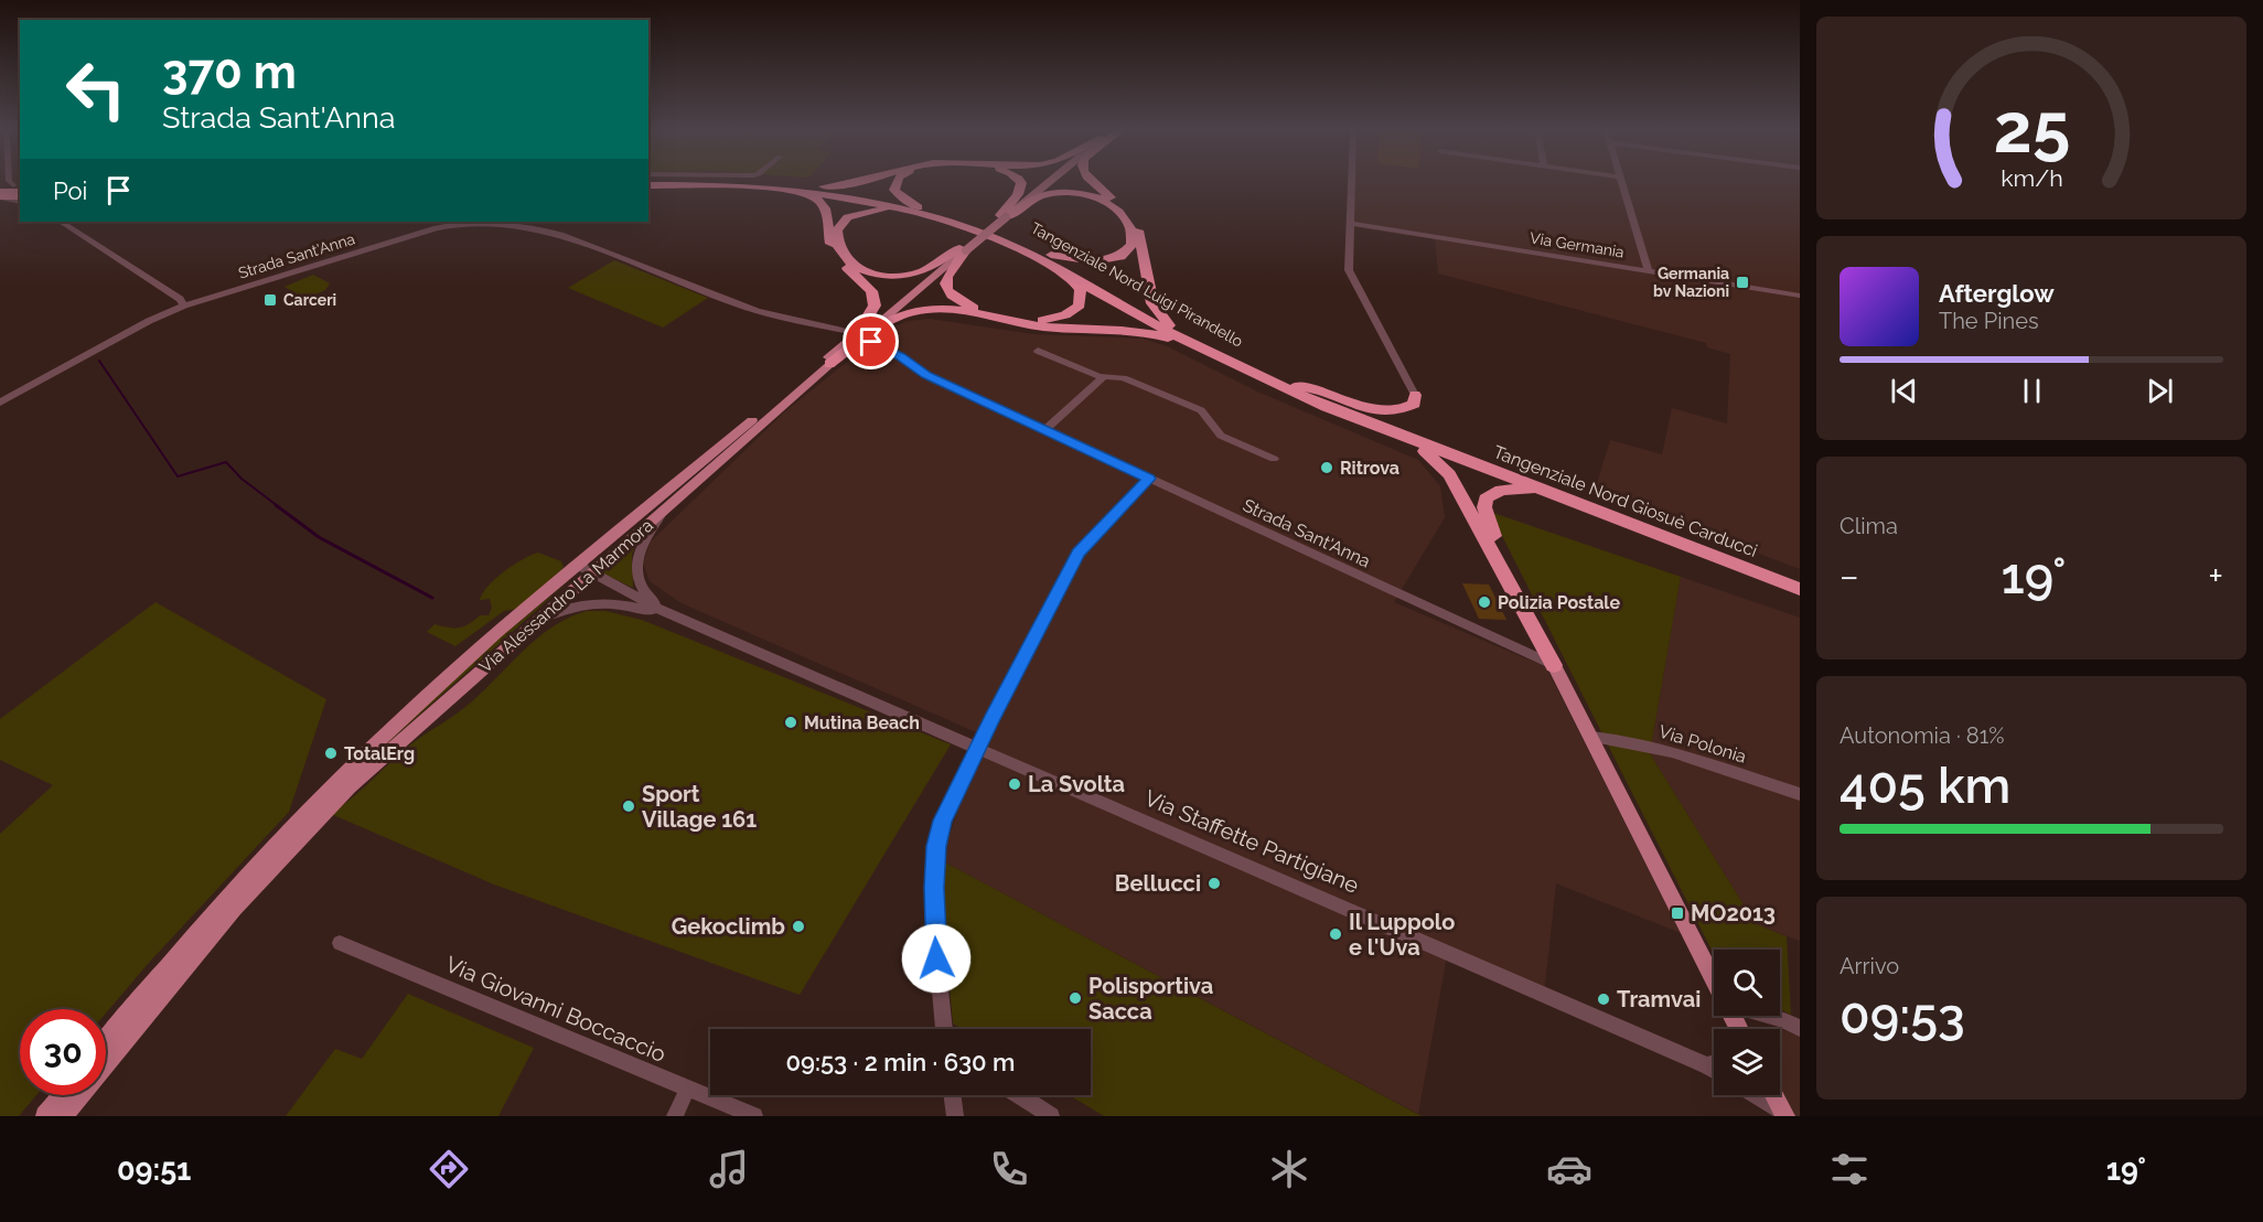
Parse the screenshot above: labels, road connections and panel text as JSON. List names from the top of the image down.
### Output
{
  "streets": {
    "highway": ["Tangenziale Nord Luigi Pirandello", "Tangenziale Nord Giosuè Carducci"],
    "main road": ["Via Alessandro La Marmora"],
    "street": [
      "Via Germania",
      "Strada Sant'Anna",
      "Via Polonia",
      "Via Staffette Partigiane",
      "Via Giovanni Boccaccio"
    ]
  },
  "crossings": [
    ["Tangenziale Nord Luigi Pirandello", "Tangenziale Nord Giosuè Carducci"],
    ["Via Alessandro La Marmora", "Via Staffette Partigiane"]
  ],
  "places": {
    "transit": ["Germania bv Nazioni", "Carceri", "MO2013"],
    "other": [
      "Ritrova",
      "Polizia Postale",
      "Mutina Beach",
      "TotalErg",
      "La Svolta",
      "Sport Village 161",
      "Bellucci",
      "Gekoclimb",
      "Il Luppolo e l'Uva",
      "Polisportiva Sacca",
      "Tramvai"
    ]
  },
  "page": {
    "turn": ["370 m", "Strada Sant'Anna"],
    "then": "Poi",
    "song": ["Afterglow", "The Pines"],
    "tile": [
      "Clima",
      ["Autonomia · 81%", "405 km"],
      ["Arrivo", "09:53"]
    ],
    "heat": ["−", "19°", "+"],
    "limit": "30",
    "trip": "09:53 · 2 min · 630 m",
    "tabs": ["09:51", "19°"],
    "gauge": ["25", "km/h"]
  }
}
